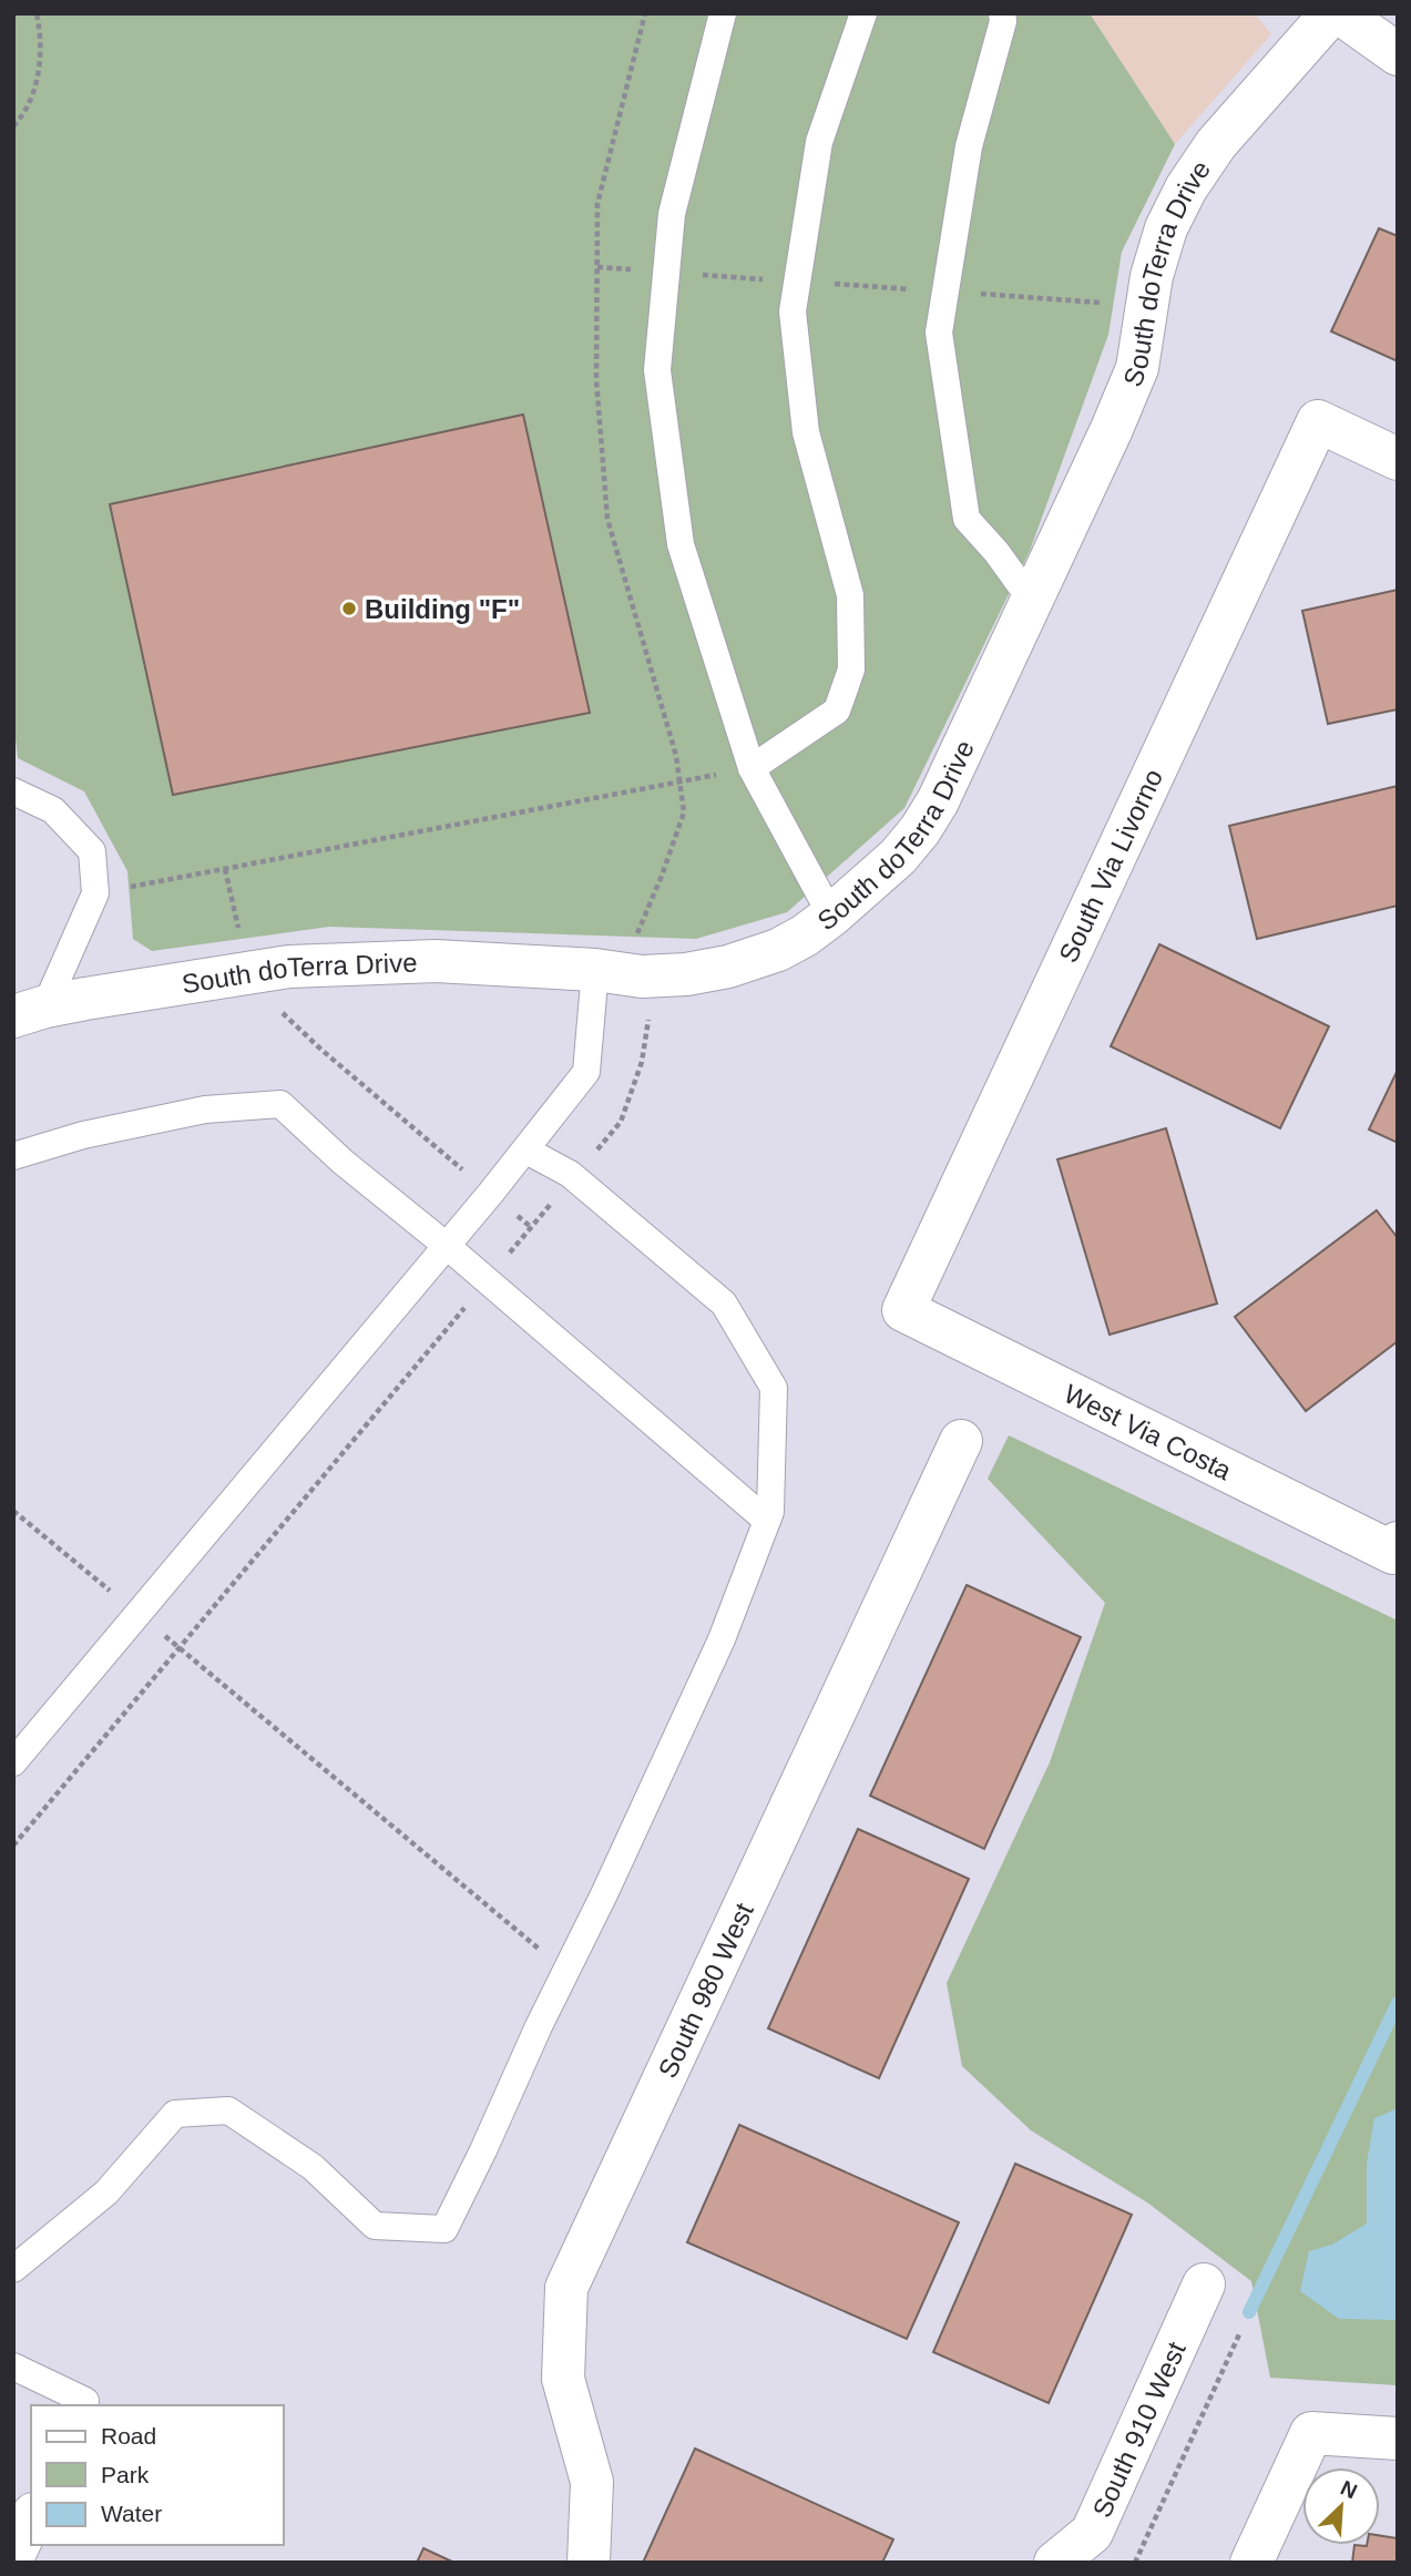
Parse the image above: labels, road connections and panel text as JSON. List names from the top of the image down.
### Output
{
  "streets": {
    "street": [
      "South doTerra Drive",
      "South Via Livorno",
      "West Via Costa",
      "South 980 West",
      "South 910 West"
    ]
  },
  "crossings": [
    ["South Via Livorno", "West Via Costa"]
  ],
  "places": ["Building \"F\""],
  "legend": ["Road", "Park", "Water"],
  "north": "top right"
}
